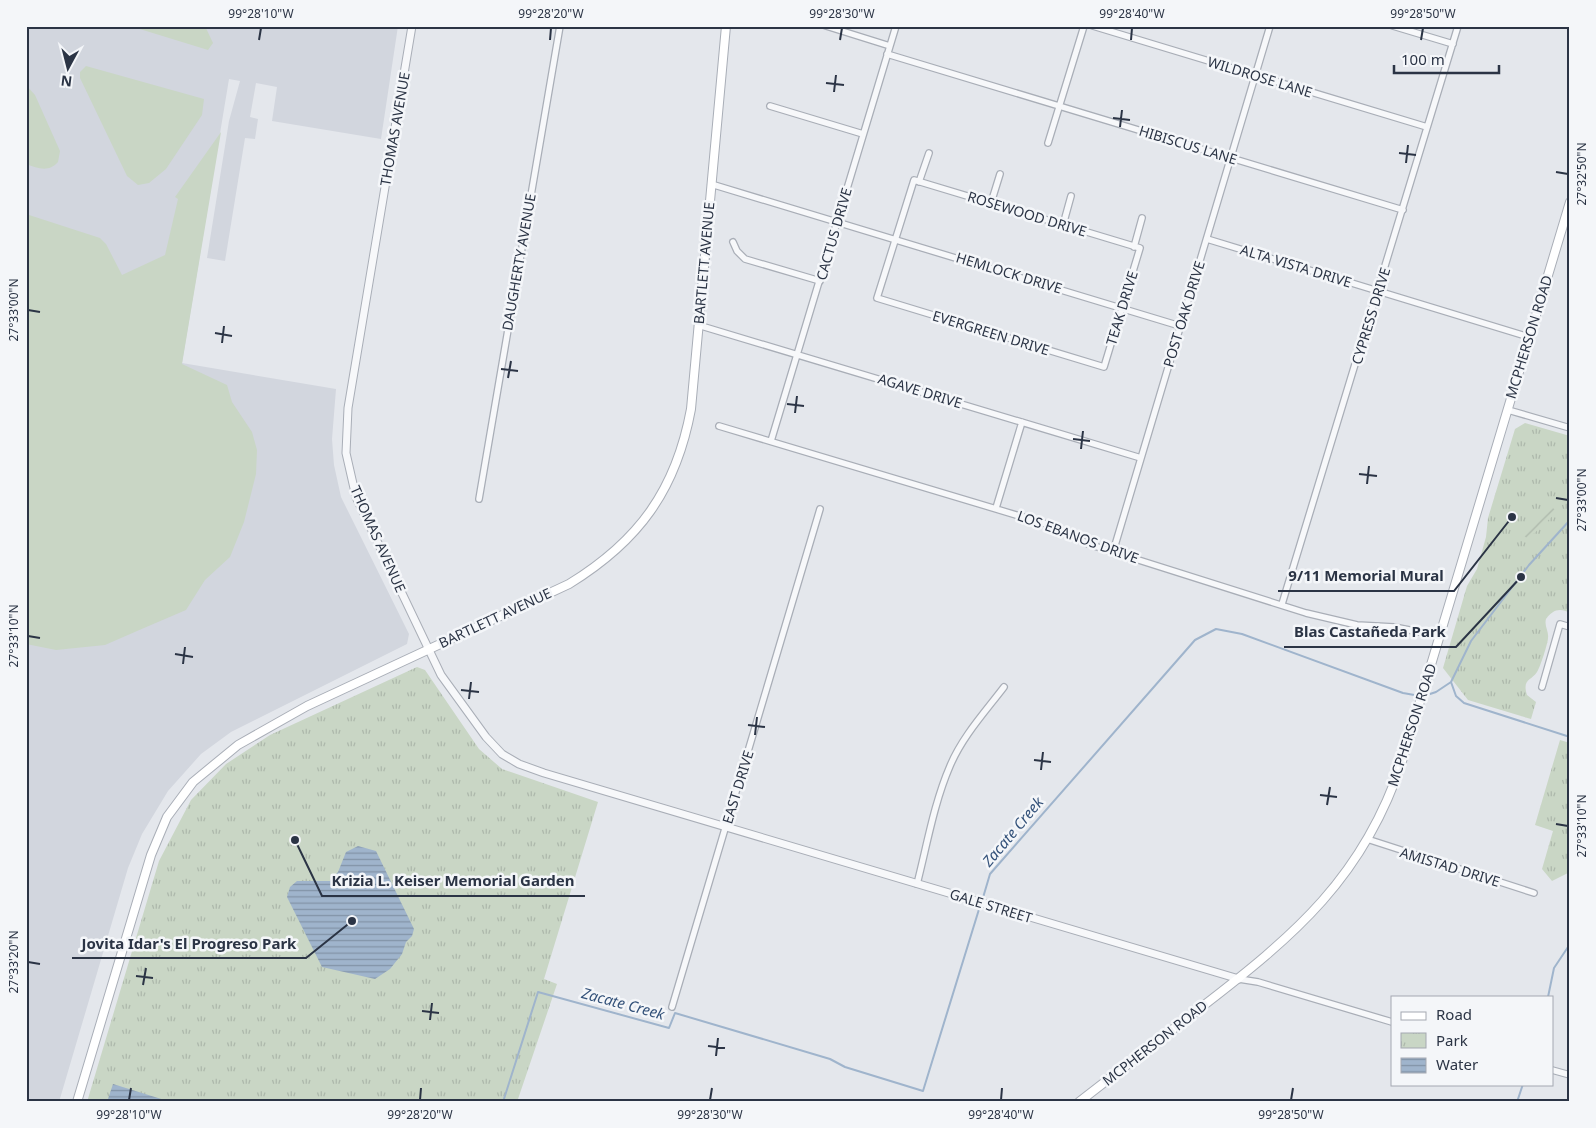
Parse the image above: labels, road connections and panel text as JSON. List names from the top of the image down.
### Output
{
  "streets": {
    "main road": ["BARTLETT AVENUE", "MCPHERSON ROAD"],
    "street": [
      "WILDROSE LANE",
      "THOMAS AVENUE",
      "HIBISCUS LANE",
      "ROSEWOOD DRIVE",
      "CACTUS DRIVE",
      "DAUGHERTY AVENUE",
      "ALTA VISTA DRIVE",
      "HEMLOCK DRIVE",
      "TEAK DRIVE",
      "POST OAK DRIVE",
      "CYPRESS DRIVE",
      "EVERGREEN DRIVE",
      "AGAVE DRIVE",
      "LOS EBANOS DRIVE",
      "EAST DRIVE",
      "AMISTAD DRIVE",
      "GALE STREET"
    ]
  },
  "crossings": [
    ["WILDROSE LANE", "POST OAK DRIVE"],
    ["WILDROSE LANE", "CYPRESS DRIVE"],
    ["THOMAS AVENUE", "BARTLETT AVENUE"],
    ["THOMAS AVENUE", "GALE STREET"],
    ["HIBISCUS LANE", "CACTUS DRIVE"],
    ["HIBISCUS LANE", "POST OAK DRIVE"],
    ["HIBISCUS LANE", "CYPRESS DRIVE"],
    ["ROSEWOOD DRIVE", "TEAK DRIVE"],
    ["CACTUS DRIVE", "HEMLOCK DRIVE"],
    ["CACTUS DRIVE", "AGAVE DRIVE"],
    ["CACTUS DRIVE", "LOS EBANOS DRIVE"],
    ["BARTLETT AVENUE", "HEMLOCK DRIVE"],
    ["BARTLETT AVENUE", "AGAVE DRIVE"],
    ["ALTA VISTA DRIVE", "POST OAK DRIVE"],
    ["ALTA VISTA DRIVE", "CYPRESS DRIVE"],
    ["ALTA VISTA DRIVE", "MCPHERSON ROAD"],
    ["HEMLOCK DRIVE", "TEAK DRIVE"],
    ["HEMLOCK DRIVE", "POST OAK DRIVE"],
    ["HEMLOCK DRIVE", "EVERGREEN DRIVE"],
    ["TEAK DRIVE", "EVERGREEN DRIVE"],
    ["POST OAK DRIVE", "AGAVE DRIVE"],
    ["POST OAK DRIVE", "LOS EBANOS DRIVE"],
    ["CYPRESS DRIVE", "LOS EBANOS DRIVE"],
    ["MCPHERSON ROAD", "LOS EBANOS DRIVE"],
    ["MCPHERSON ROAD", "AMISTAD DRIVE"],
    ["MCPHERSON ROAD", "GALE STREET"],
    ["EAST DRIVE", "GALE STREET"]
  ],
  "water": ["Zacate Creek"],
  "places": [
    "9/11 Memorial Mural",
    "Blas Castañeda Park",
    "Krizia L. Keiser Memorial Garden",
    "Jovita Idar's El Progreso Park"
  ],
  "legend": ["Road", "Park", "Water"],
  "scale_bar": "100 m",
  "north": "bottom",
  "coordinates": [
    "99°28'10\"W",
    "99°28'20\"W",
    "99°28'30\"W",
    "99°28'40\"W",
    "99°28'50\"W",
    "27°32'50\"N",
    "27°33'00\"N",
    "27°33'10\"N",
    "27°33'20\"N"
  ]
}
